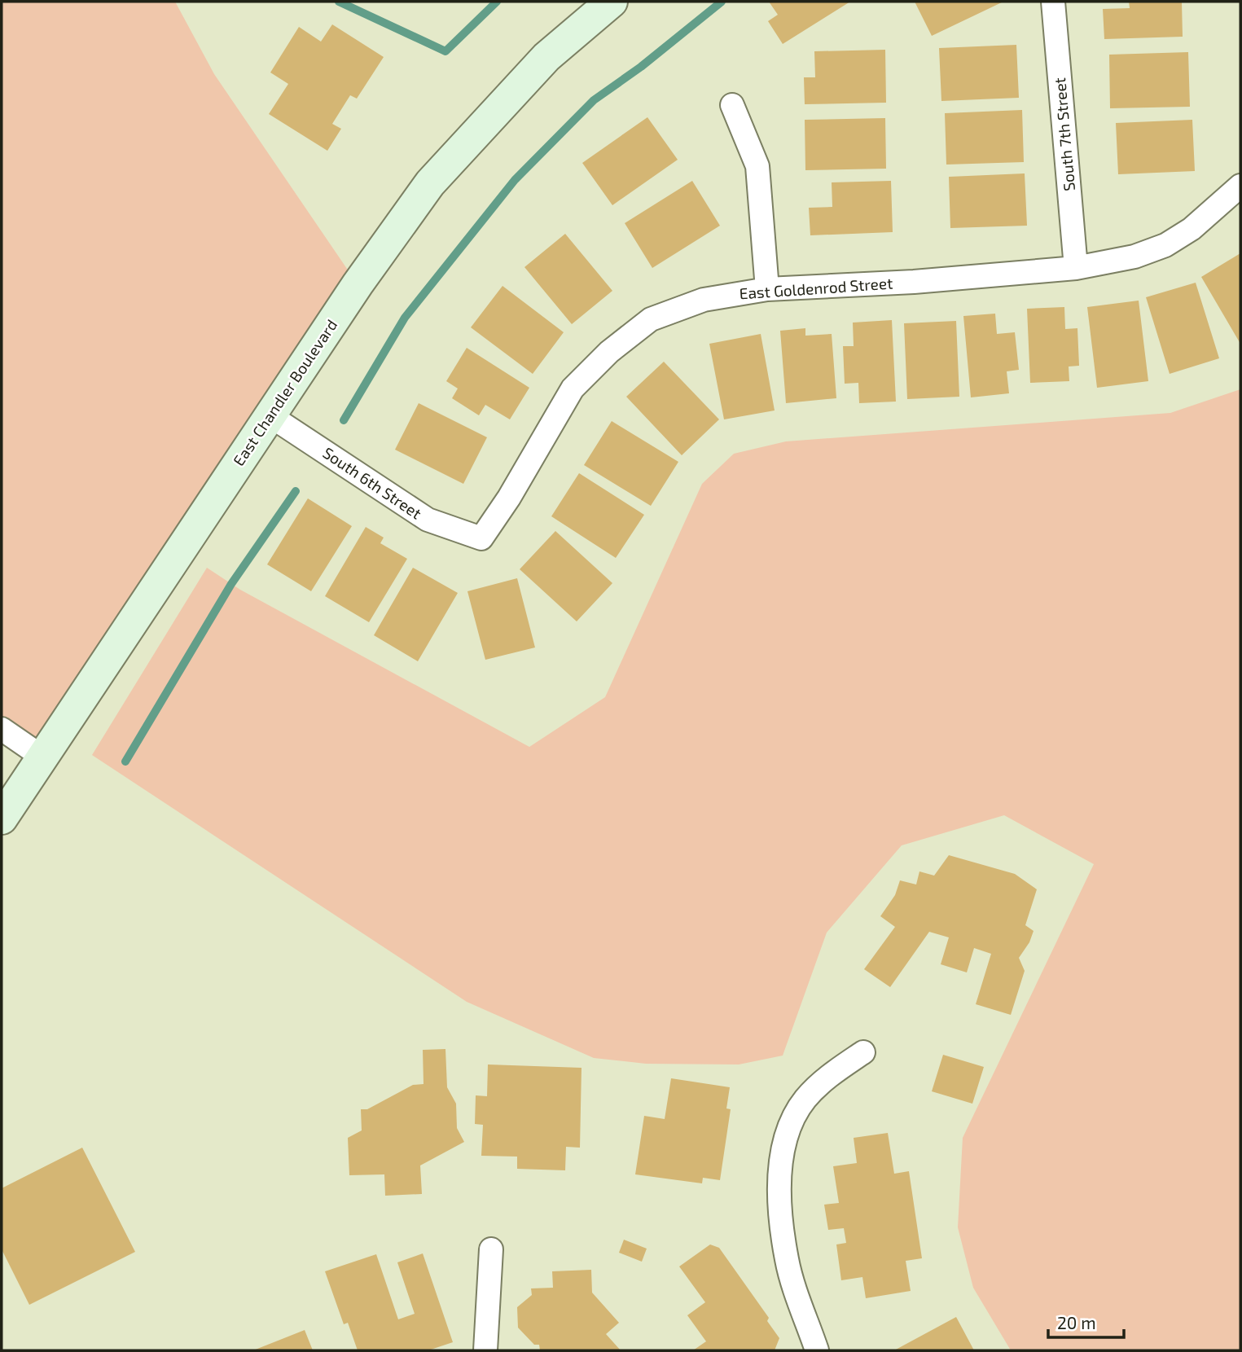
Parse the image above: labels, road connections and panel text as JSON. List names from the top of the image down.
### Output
{
  "streets": {
    "main road": ["East Chandler Boulevard"],
    "street": ["South 7th Street", "East Goldenrod Street", "South 6th Street"]
  },
  "crossings": [
    ["South 7th Street", "East Goldenrod Street"],
    ["East Goldenrod Street", "South 6th Street"],
    ["East Chandler Boulevard", "South 6th Street"]
  ],
  "scale_bar": "20 m"
}
